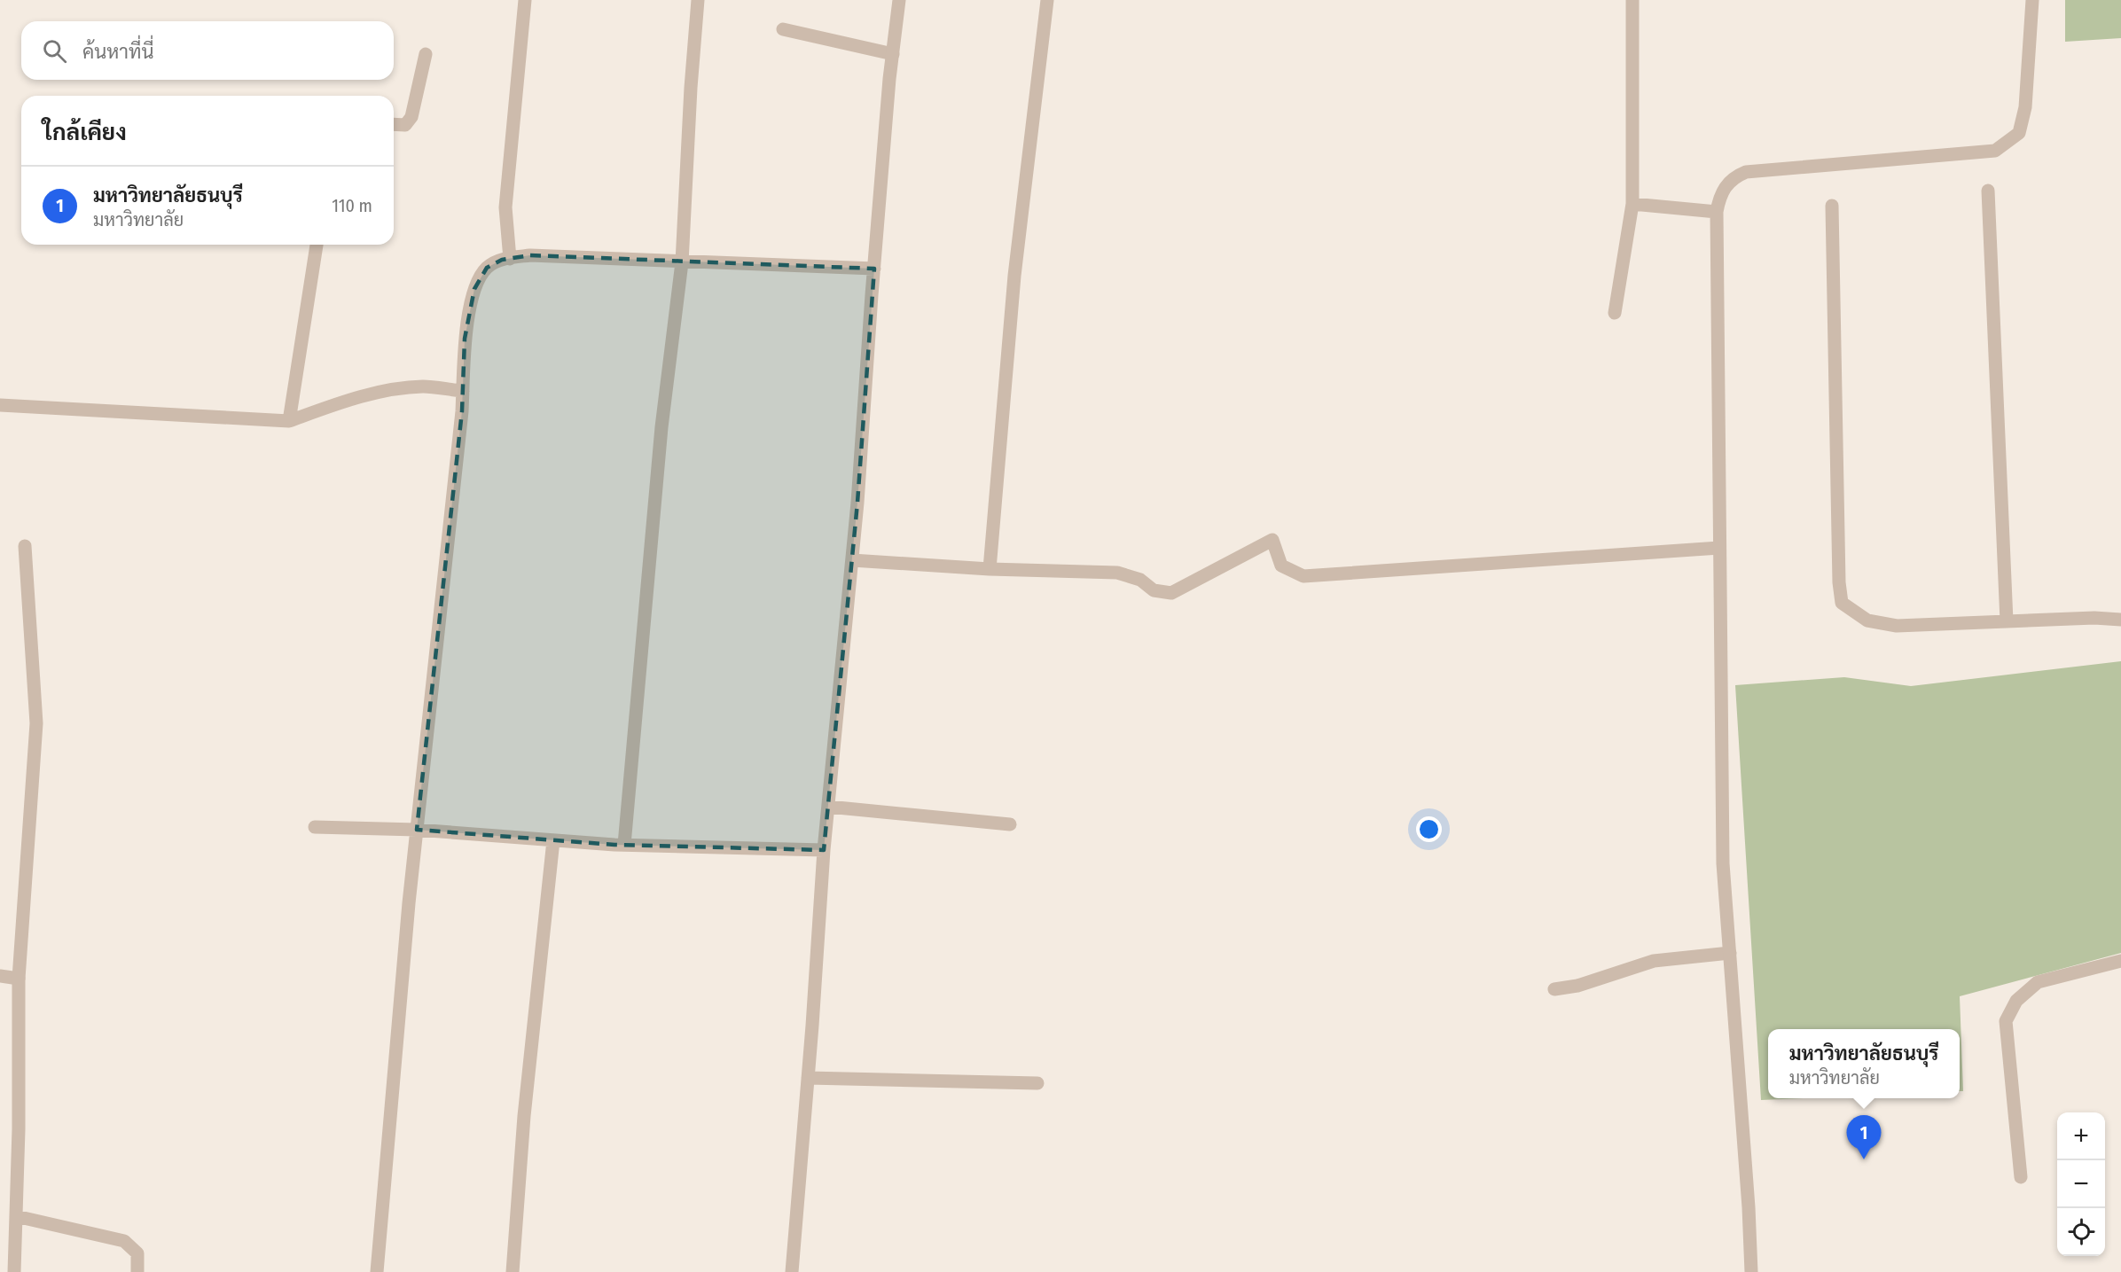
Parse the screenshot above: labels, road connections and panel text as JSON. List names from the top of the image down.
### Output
{
  "page": {
    "search": "ค้นหาที่นี่",
    "heading": "ใกล้เคียง",
    "list": [
      {
        "mark": "1",
        "name": "มหาวิทยาลัยธนบุรี",
        "note": "มหาวิทยาลัย",
        "value": "110 m"
      }
    ],
    "popup": ["มหาวิทยาลัยธนบุรี", "มหาวิทยาลัย"],
    "map_buttons": ["+", "−"],
    "pins": "1"
  }
}
